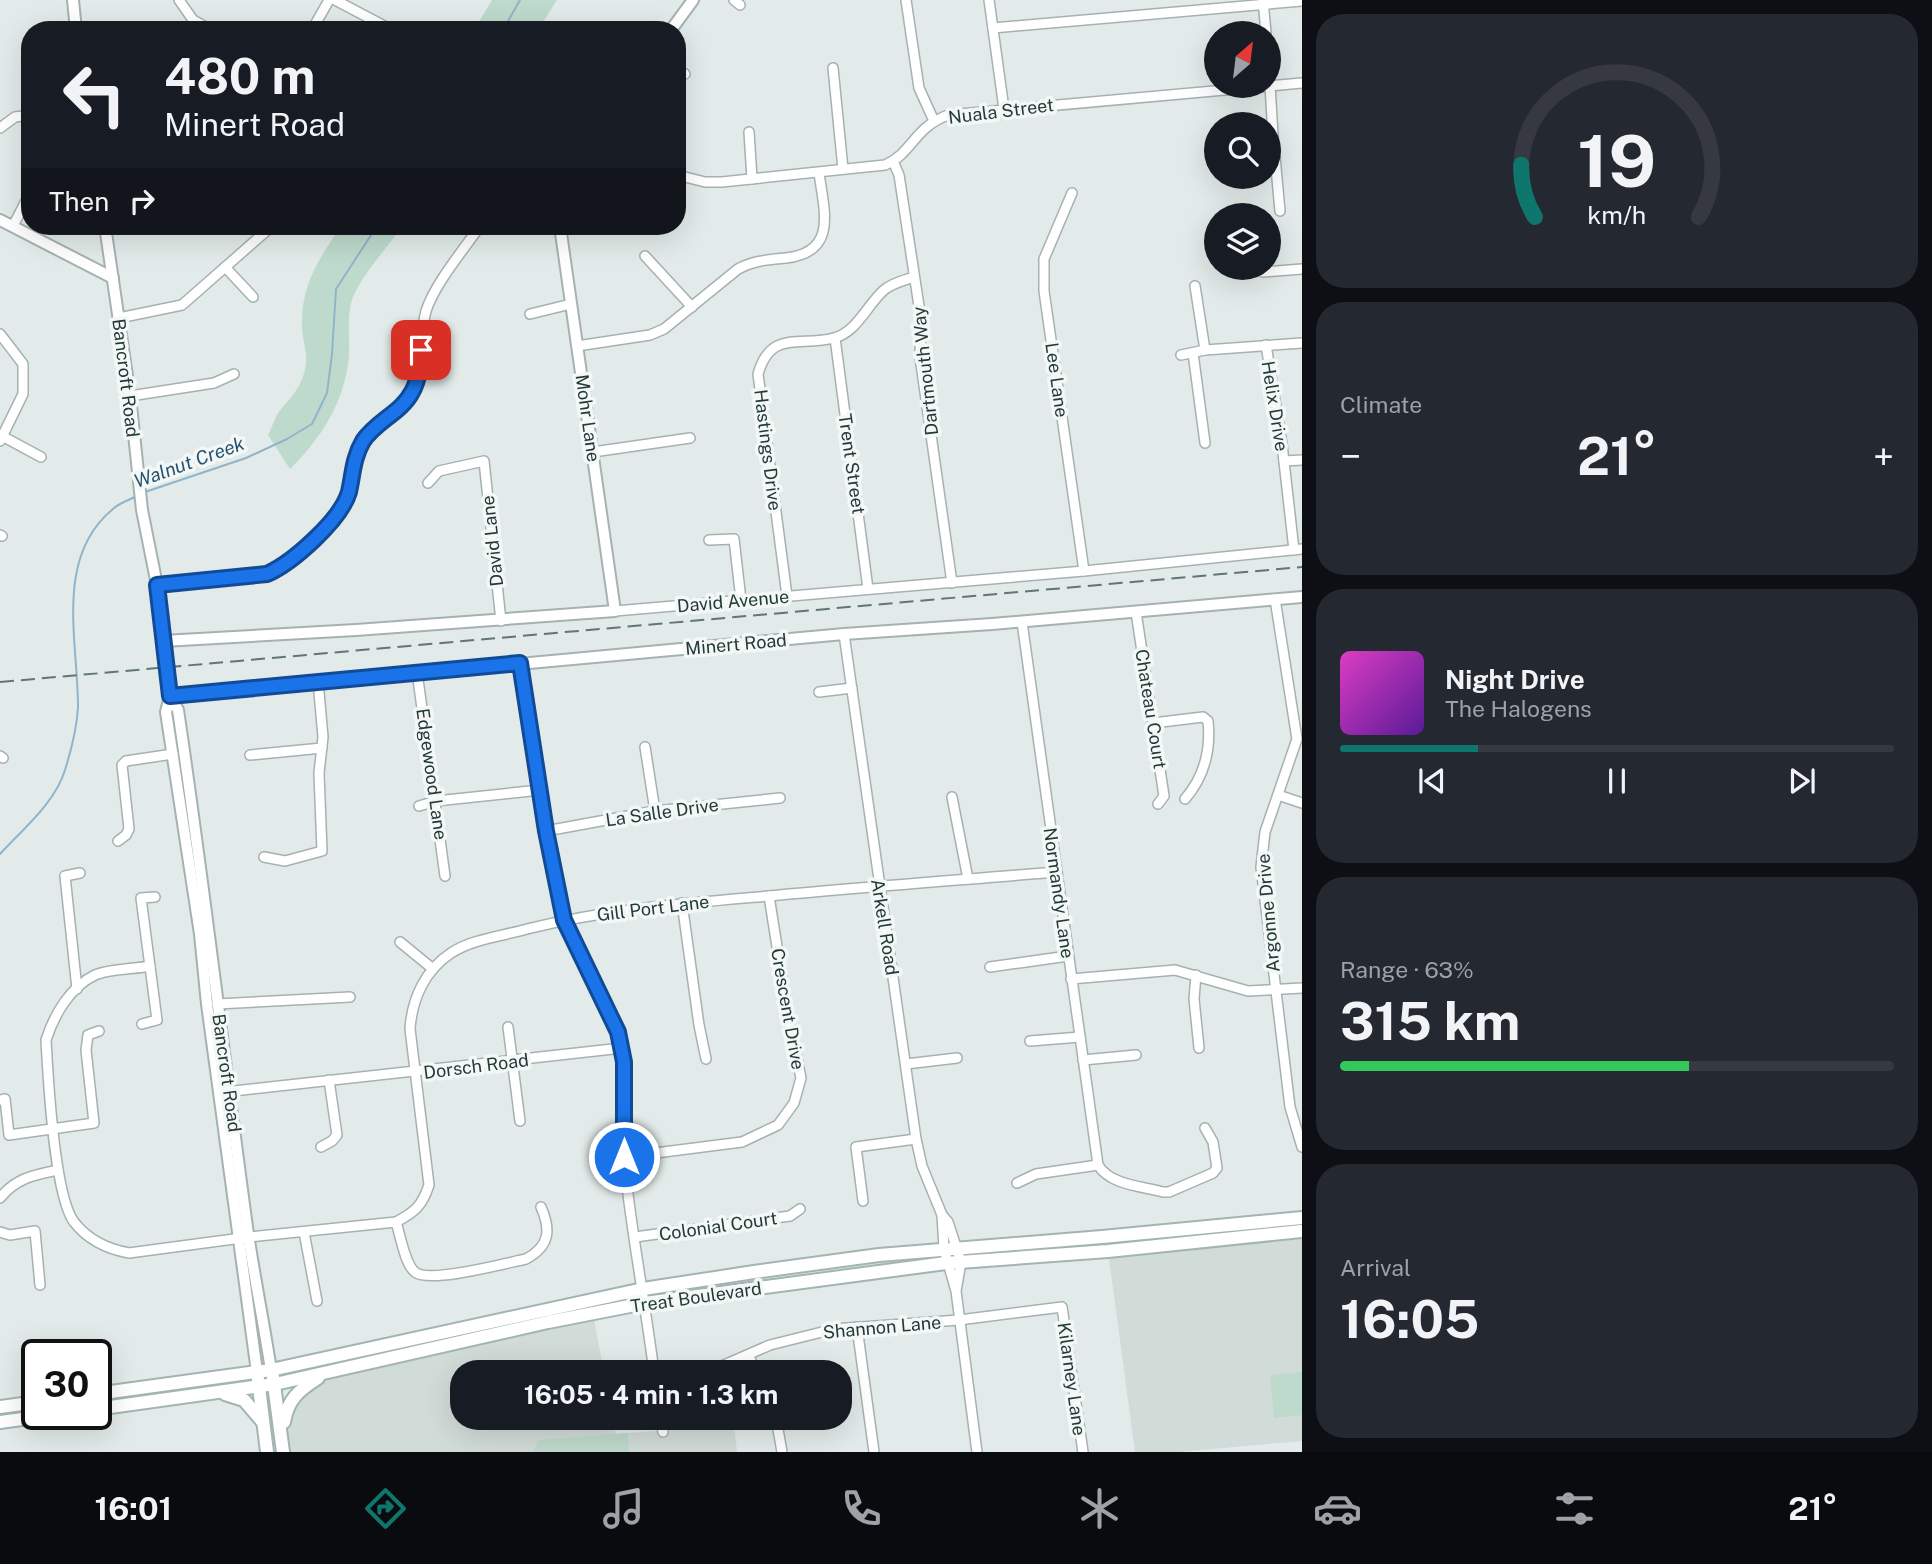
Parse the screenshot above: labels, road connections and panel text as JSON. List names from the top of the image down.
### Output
{
  "streets": {
    "main road": ["Bancroft Road", "Treat Boulevard"],
    "street": [
      "Nuala Street",
      "Dartmouth Way",
      "Lee Lane",
      "Helix Drive",
      "Mohr Lane",
      "Hastings Drive",
      "Trent Street",
      "David Lane",
      "David Avenue",
      "Minert Road",
      "Chateau Court",
      "Edgewood Lane",
      "La Salle Drive",
      "Normandy Lane",
      "Gill Port Lane",
      "Argonne Drive",
      "Arkell Road",
      "Crescent Drive",
      "Dorsch Road",
      "Colonial Court",
      "Shannon Lane",
      "Kilarney Lane"
    ]
  },
  "crossings": [
    ["Nuala Street", "Dartmouth Way"],
    ["Dartmouth Way", "David Avenue"],
    ["Bancroft Road", "David Avenue"],
    ["Bancroft Road", "Minert Road"],
    ["Bancroft Road", "Dorsch Road"],
    ["Bancroft Road", "Treat Boulevard"],
    ["Lee Lane", "David Avenue"],
    ["Helix Drive", "David Avenue"],
    ["Mohr Lane", "David Avenue"],
    ["Hastings Drive", "Trent Street"],
    ["Hastings Drive", "David Avenue"],
    ["Trent Street", "David Avenue"],
    ["David Lane", "David Avenue"],
    ["Minert Road", "Chateau Court"],
    ["Minert Road", "Edgewood Lane"],
    ["Minert Road", "Normandy Lane"],
    ["Minert Road", "Argonne Drive"],
    ["Minert Road", "Arkell Road"],
    ["Normandy Lane", "Gill Port Lane"],
    ["Gill Port Lane", "Arkell Road"],
    ["Gill Port Lane", "Crescent Drive"],
    ["Gill Port Lane", "Dorsch Road"],
    ["Arkell Road", "Treat Boulevard"],
    ["Arkell Road", "Shannon Lane"],
    ["Shannon Lane", "Kilarney Lane"]
  ],
  "water": ["Walnut Creek"],
  "north": "top right",
  "page": {
    "turn": ["480 m", "Minert Road"],
    "then": "Then",
    "tile": [
      "Climate",
      ["Range · 63%", "315 km"],
      ["Arrival", "16:05"]
    ],
    "heat": ["−", "21°", "+"],
    "song": ["Night Drive", "The Halogens"],
    "limit": "30",
    "trip": "16:05 · 4 min · 1.3 km",
    "tabs": ["16:01", "21°"],
    "gauge": ["19", "km/h"]
  }
}
